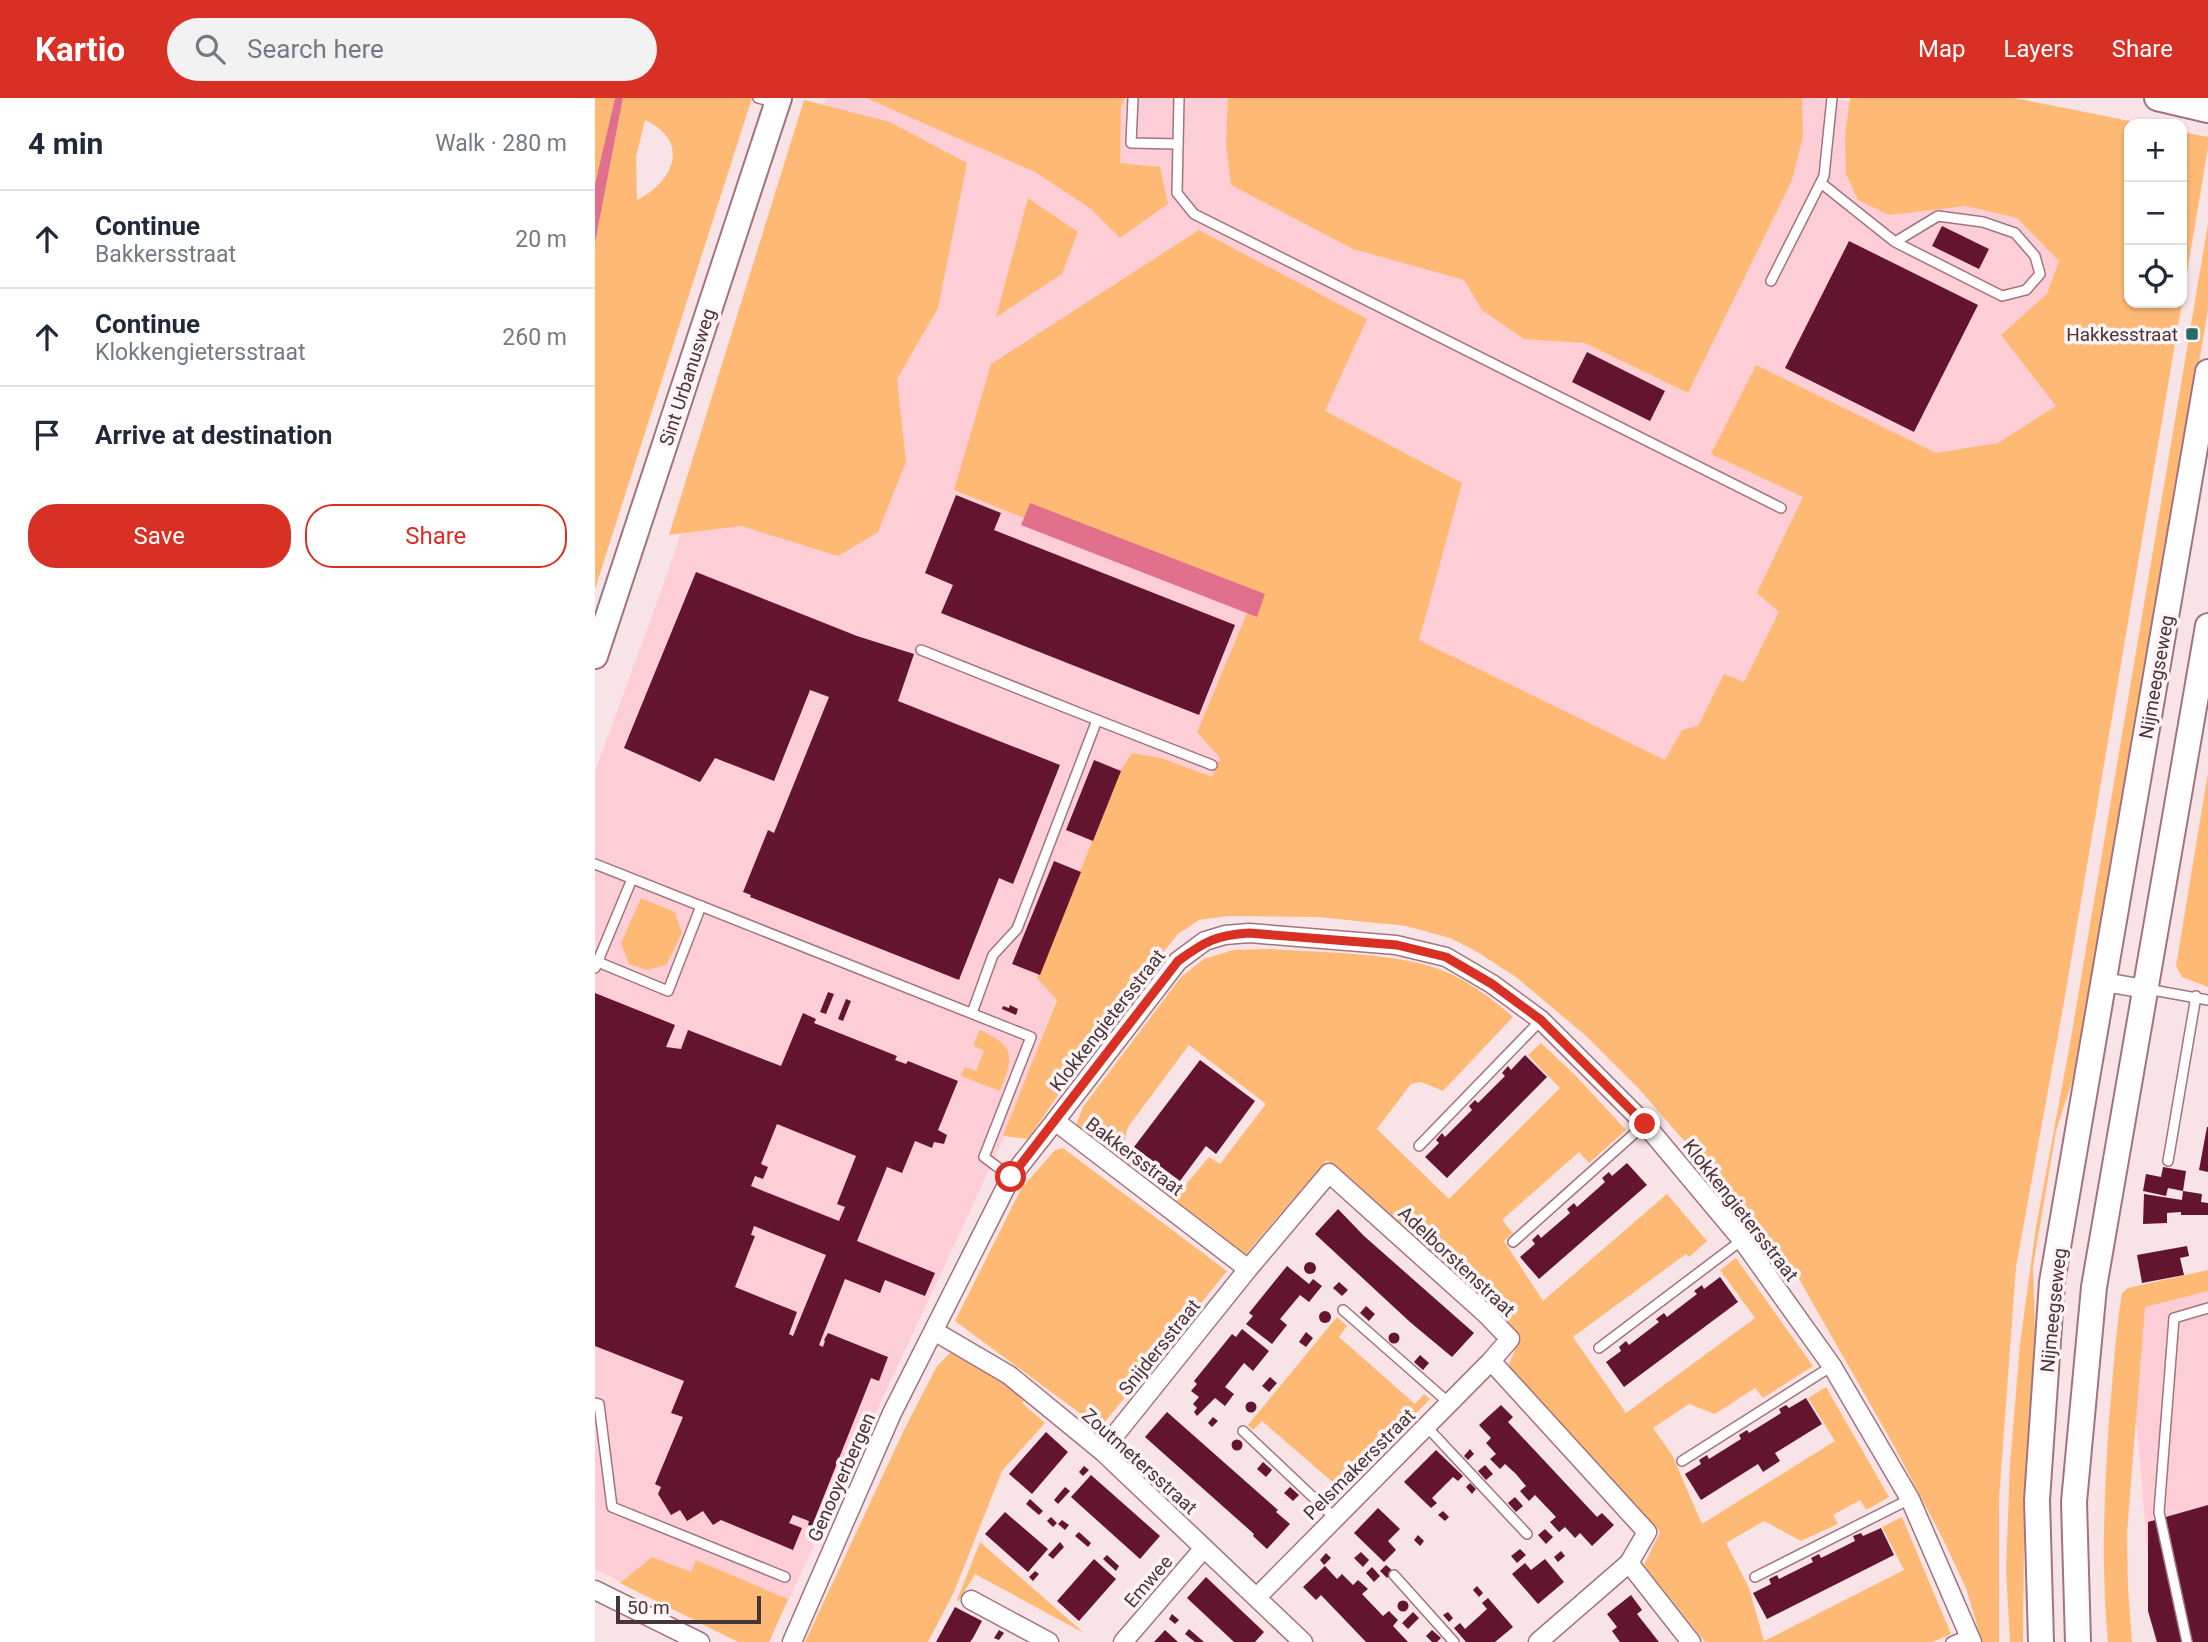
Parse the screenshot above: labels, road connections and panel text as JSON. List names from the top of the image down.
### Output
{
  "streets": {
    "main road": ["Sint Urbanusweg", "Nijmeegseweg"],
    "street": [
      "Klokkengietersstraat",
      "Bakkersstraat",
      "Adelborstenstraat",
      "Snijdersstraat",
      "Zoutmetersstraat",
      "Pelsmakersstraat",
      "Genooyerbergen",
      "Emwee"
    ]
  },
  "crossings": [
    ["Klokkengietersstraat", "Bakkersstraat"],
    ["Bakkersstraat", "Adelborstenstraat"],
    ["Bakkersstraat", "Snijdersstraat"],
    ["Bakkersstraat", "Zoutmetersstraat"],
    ["Bakkersstraat", "Genooyerbergen"],
    ["Adelborstenstraat", "Snijdersstraat"],
    ["Adelborstenstraat", "Pelsmakersstraat"],
    ["Snijdersstraat", "Zoutmetersstraat"],
    ["Zoutmetersstraat", "Pelsmakersstraat"],
    ["Zoutmetersstraat", "Genooyerbergen"],
    ["Zoutmetersstraat", "Emwee"]
  ],
  "places": {
    "transit": ["Hakkesstraat"]
  },
  "scale_bar": "50 m",
  "page": {
    "header": "Kartio",
    "search": "Search here",
    "nav": ["Map", "Layers", "Share"],
    "heading": ["4 min", "Walk · 280 m"],
    "map_buttons": ["+", "−"],
    "list": [
      ["Continue", "Bakkersstraat", "20 m"],
      ["Continue", "Klokkengietersstraat", "260 m"],
      "Arrive at destination"
    ],
    "buttons": ["Save", "Share"],
    "scale": "50 m"
  }
}
